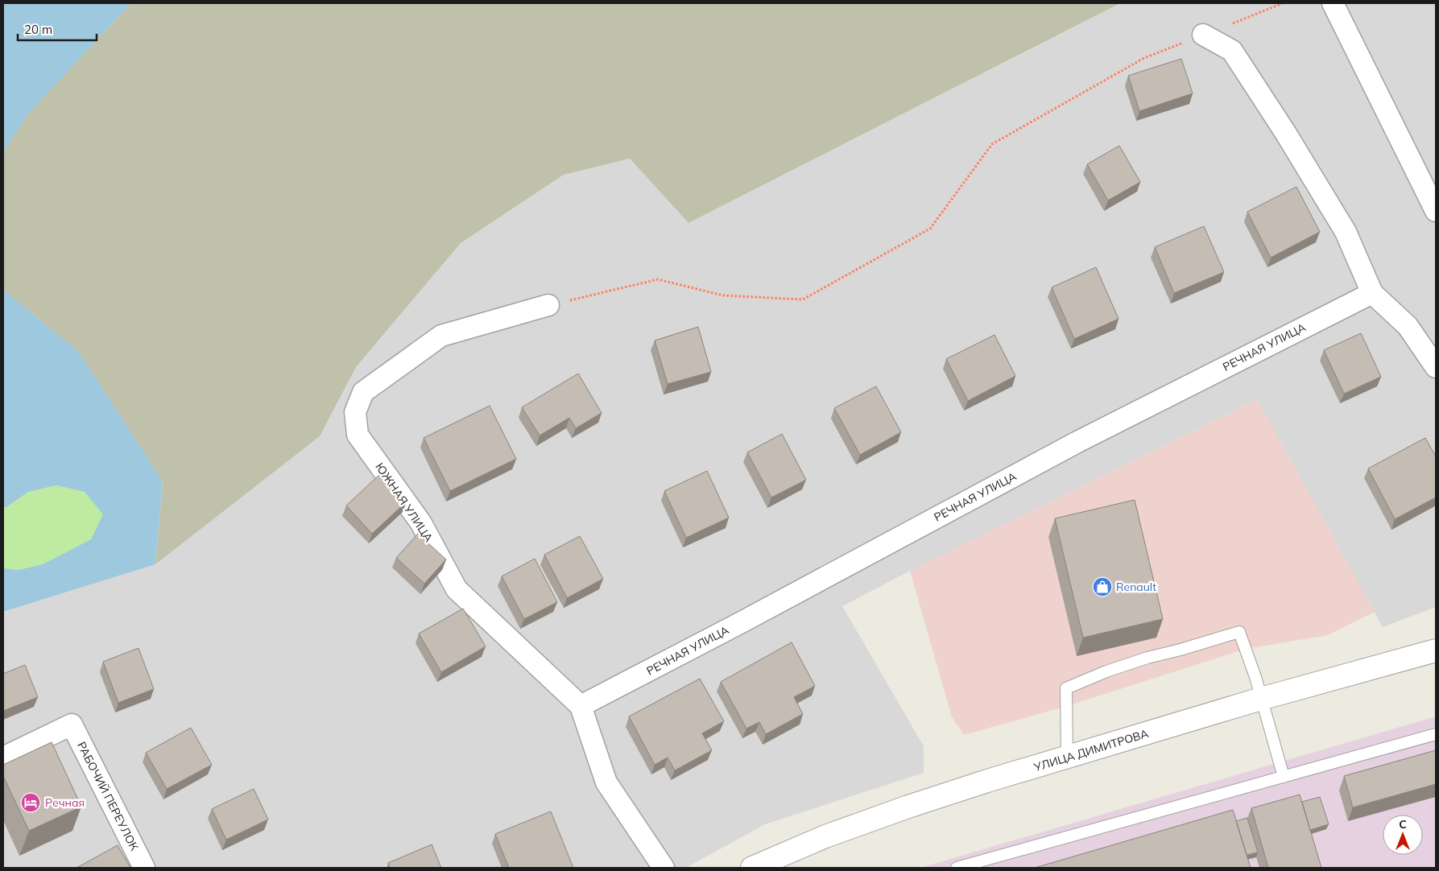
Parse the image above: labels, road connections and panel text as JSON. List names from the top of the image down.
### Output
{
  "streets": {
    "street": [
      "РЕЧНАЯ УЛИЦА",
      "ЮЖНАЯ УЛИЦА",
      "УЛИЦА ДИМИТРОВА",
      "РАБОЧИЙ ПЕРЕУЛОК"
    ]
  },
  "crossings": [
    ["РЕЧНАЯ УЛИЦА", "ЮЖНАЯ УЛИЦА"]
  ],
  "places": {
    "shop": ["Renault"],
    "hotel": ["Речная"]
  },
  "scale_bar": "20 m",
  "north": "top"
}
